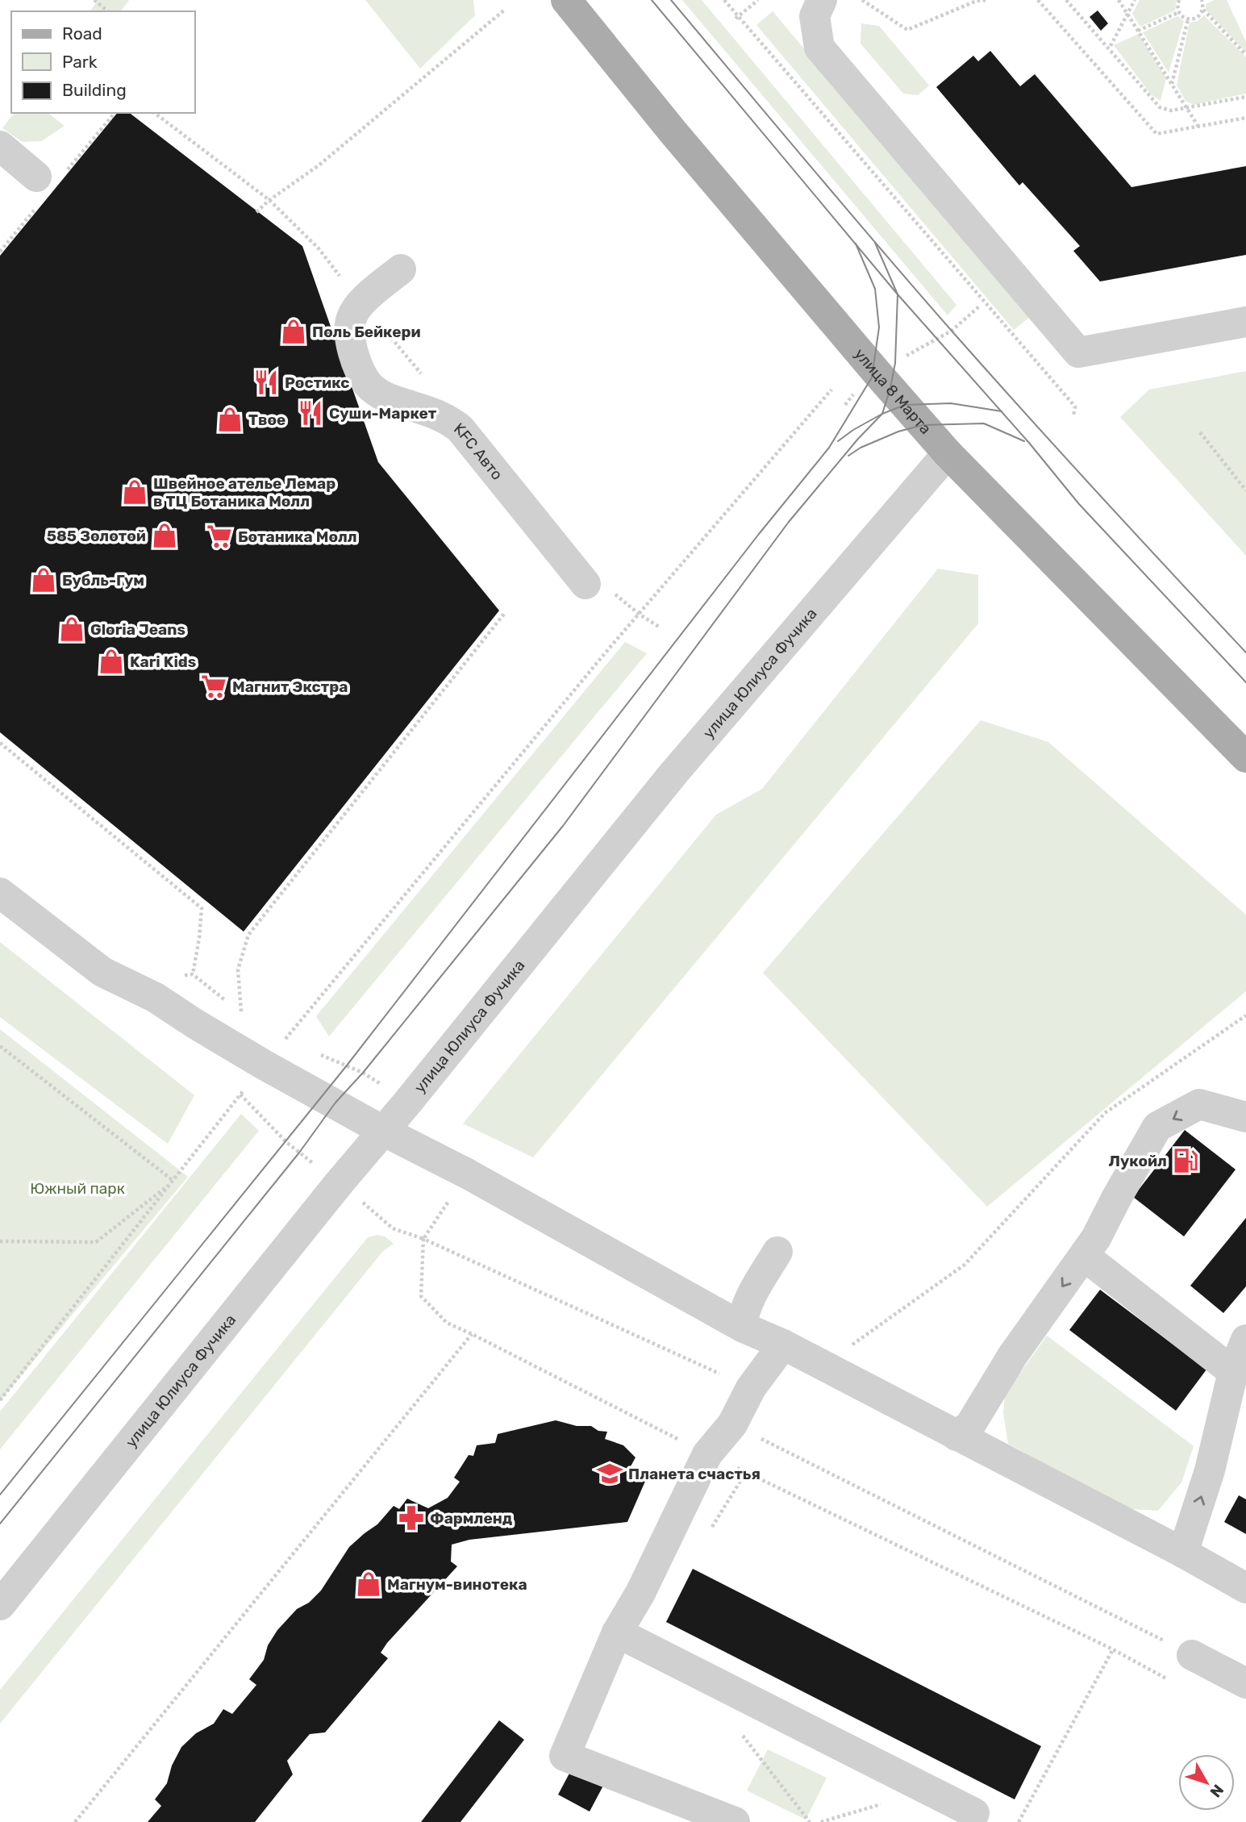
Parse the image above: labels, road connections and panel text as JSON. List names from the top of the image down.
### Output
{
  "streets": {
    "main road": ["улица 8 Марта"],
    "street": ["KFC Авто", "улица Юлиуса Фучика"]
  },
  "crossings": [
    ["улица 8 Марта", "улица Юлиуса Фучика"]
  ],
  "parks": ["Южный парк"],
  "places": {
    "shop": [
      "Поль Бейкери",
      "Твое",
      "Швейное ателье Лемар в ТЦ Ботаника Молл",
      "585 Золотой",
      "Бубль-Гум",
      "Gloria Jeans",
      "Kari Kids",
      "Магнум-винотека"
    ],
    "restaurant": ["Ростикс", "Суши-Маркет"],
    "supermarket": ["Ботаника Молл", "Магнит Экстра"],
    "fuel station": ["Лукойл"],
    "school or university": ["Планета счастья"],
    "pharmacy": ["Фармленд"]
  },
  "legend": ["Road", "Park", "Building"],
  "north": "bottom right"
}
